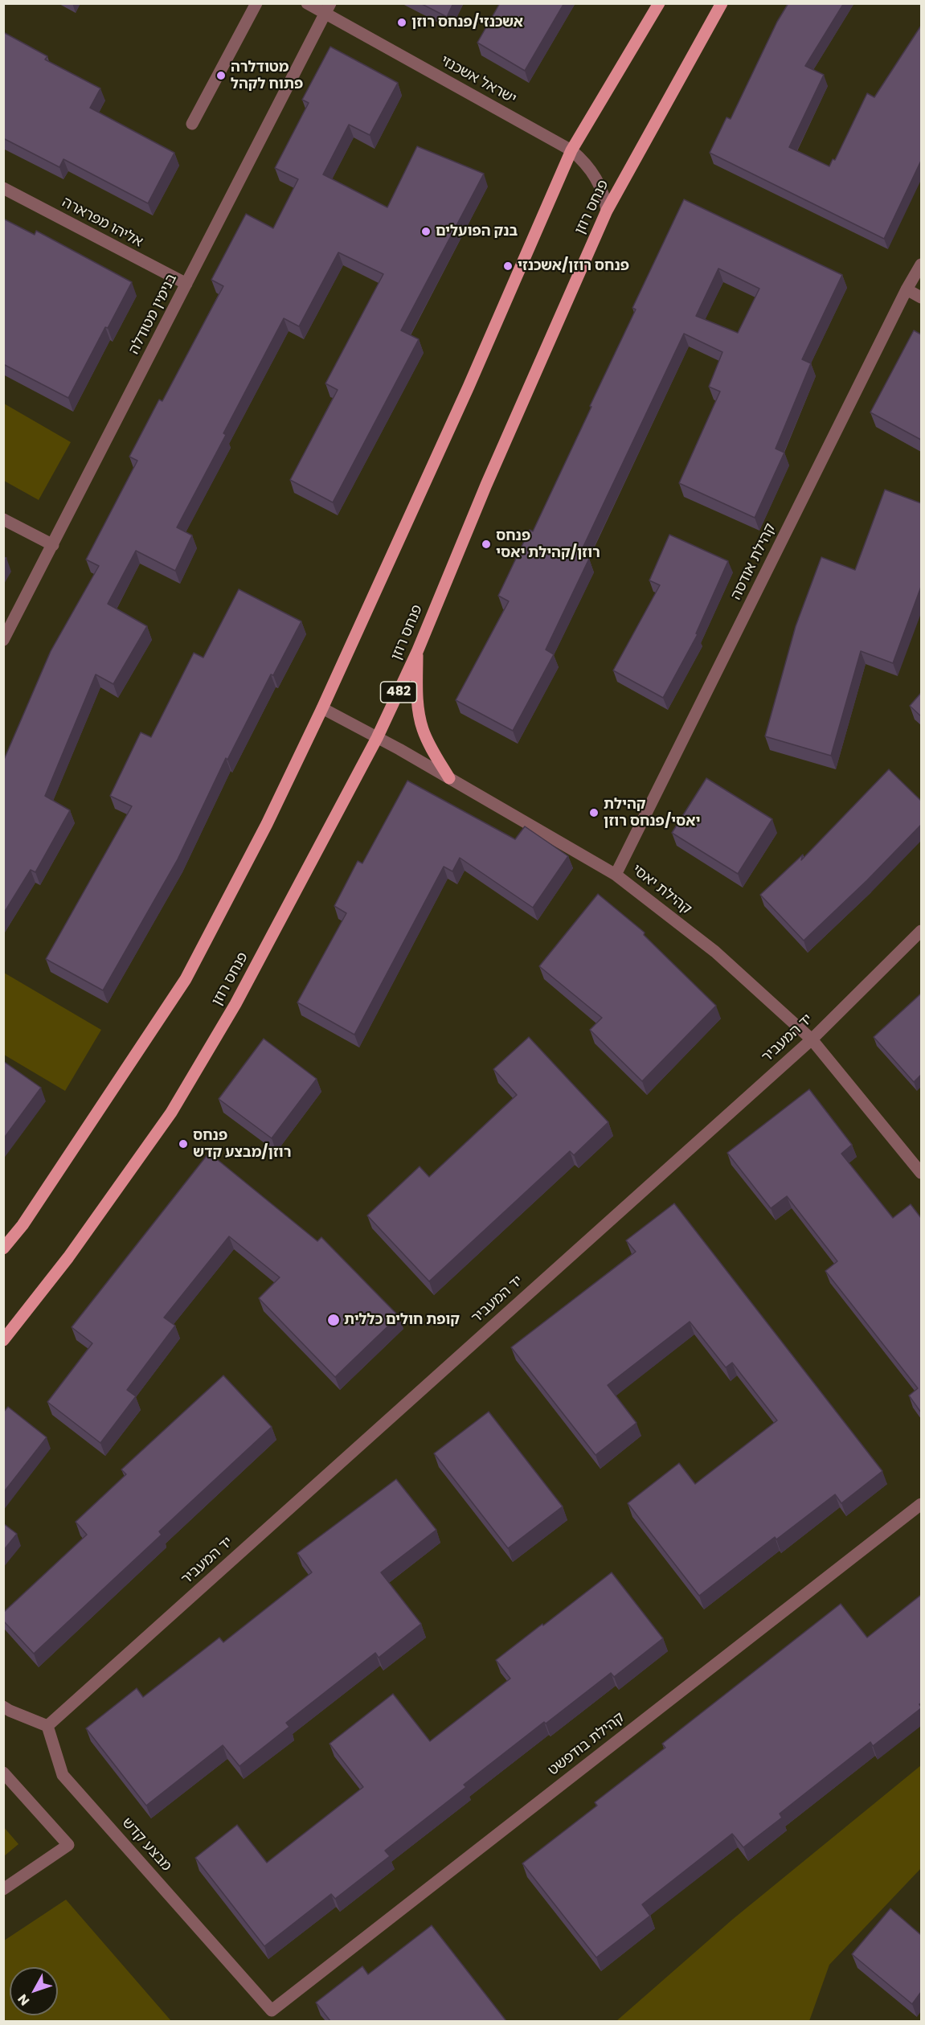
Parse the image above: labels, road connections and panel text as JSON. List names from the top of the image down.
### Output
{
  "streets": {
    "main road": ["פנחס רוזן", "482"],
    "street": [
      "ישראל אשכנזי",
      "אליהו מפרארה",
      "בנימין מטודלה",
      "קהילת אודסה",
      "קהילת יאסי",
      "יד המעביר",
      "קהילת בודפשט",
      "מבצע קדש"
    ]
  },
  "crossings": [
    ["ישראל אשכנזי", "פנחס רוזן"],
    ["ישראל אשכנזי", "בנימין מטודלה"],
    ["פנחס רוזן", "קהילת יאסי"],
    ["אליהו מפרארה", "בנימין מטודלה"],
    ["קהילת אודסה", "קהילת יאסי"],
    ["קהילת יאסי", "יד המעביר"],
    ["יד המעביר", "מבצע קדש"],
    ["קהילת בודפשט", "מבצע קדש"]
  ],
  "places": [
    "אשכנזי/פנחס רוזן",
    "מטודלרה פתוח לקהל",
    "בנק הפועלים",
    "פנחס רוזן/אשכנזי",
    "פנחס רוזן/קהילת יאסי",
    "קהילת יאסי/פנחס רוזן",
    "פנחס רוזן/מבצע קדש",
    "קופת חולים כללית"
  ],
  "north": "bottom left"
}
